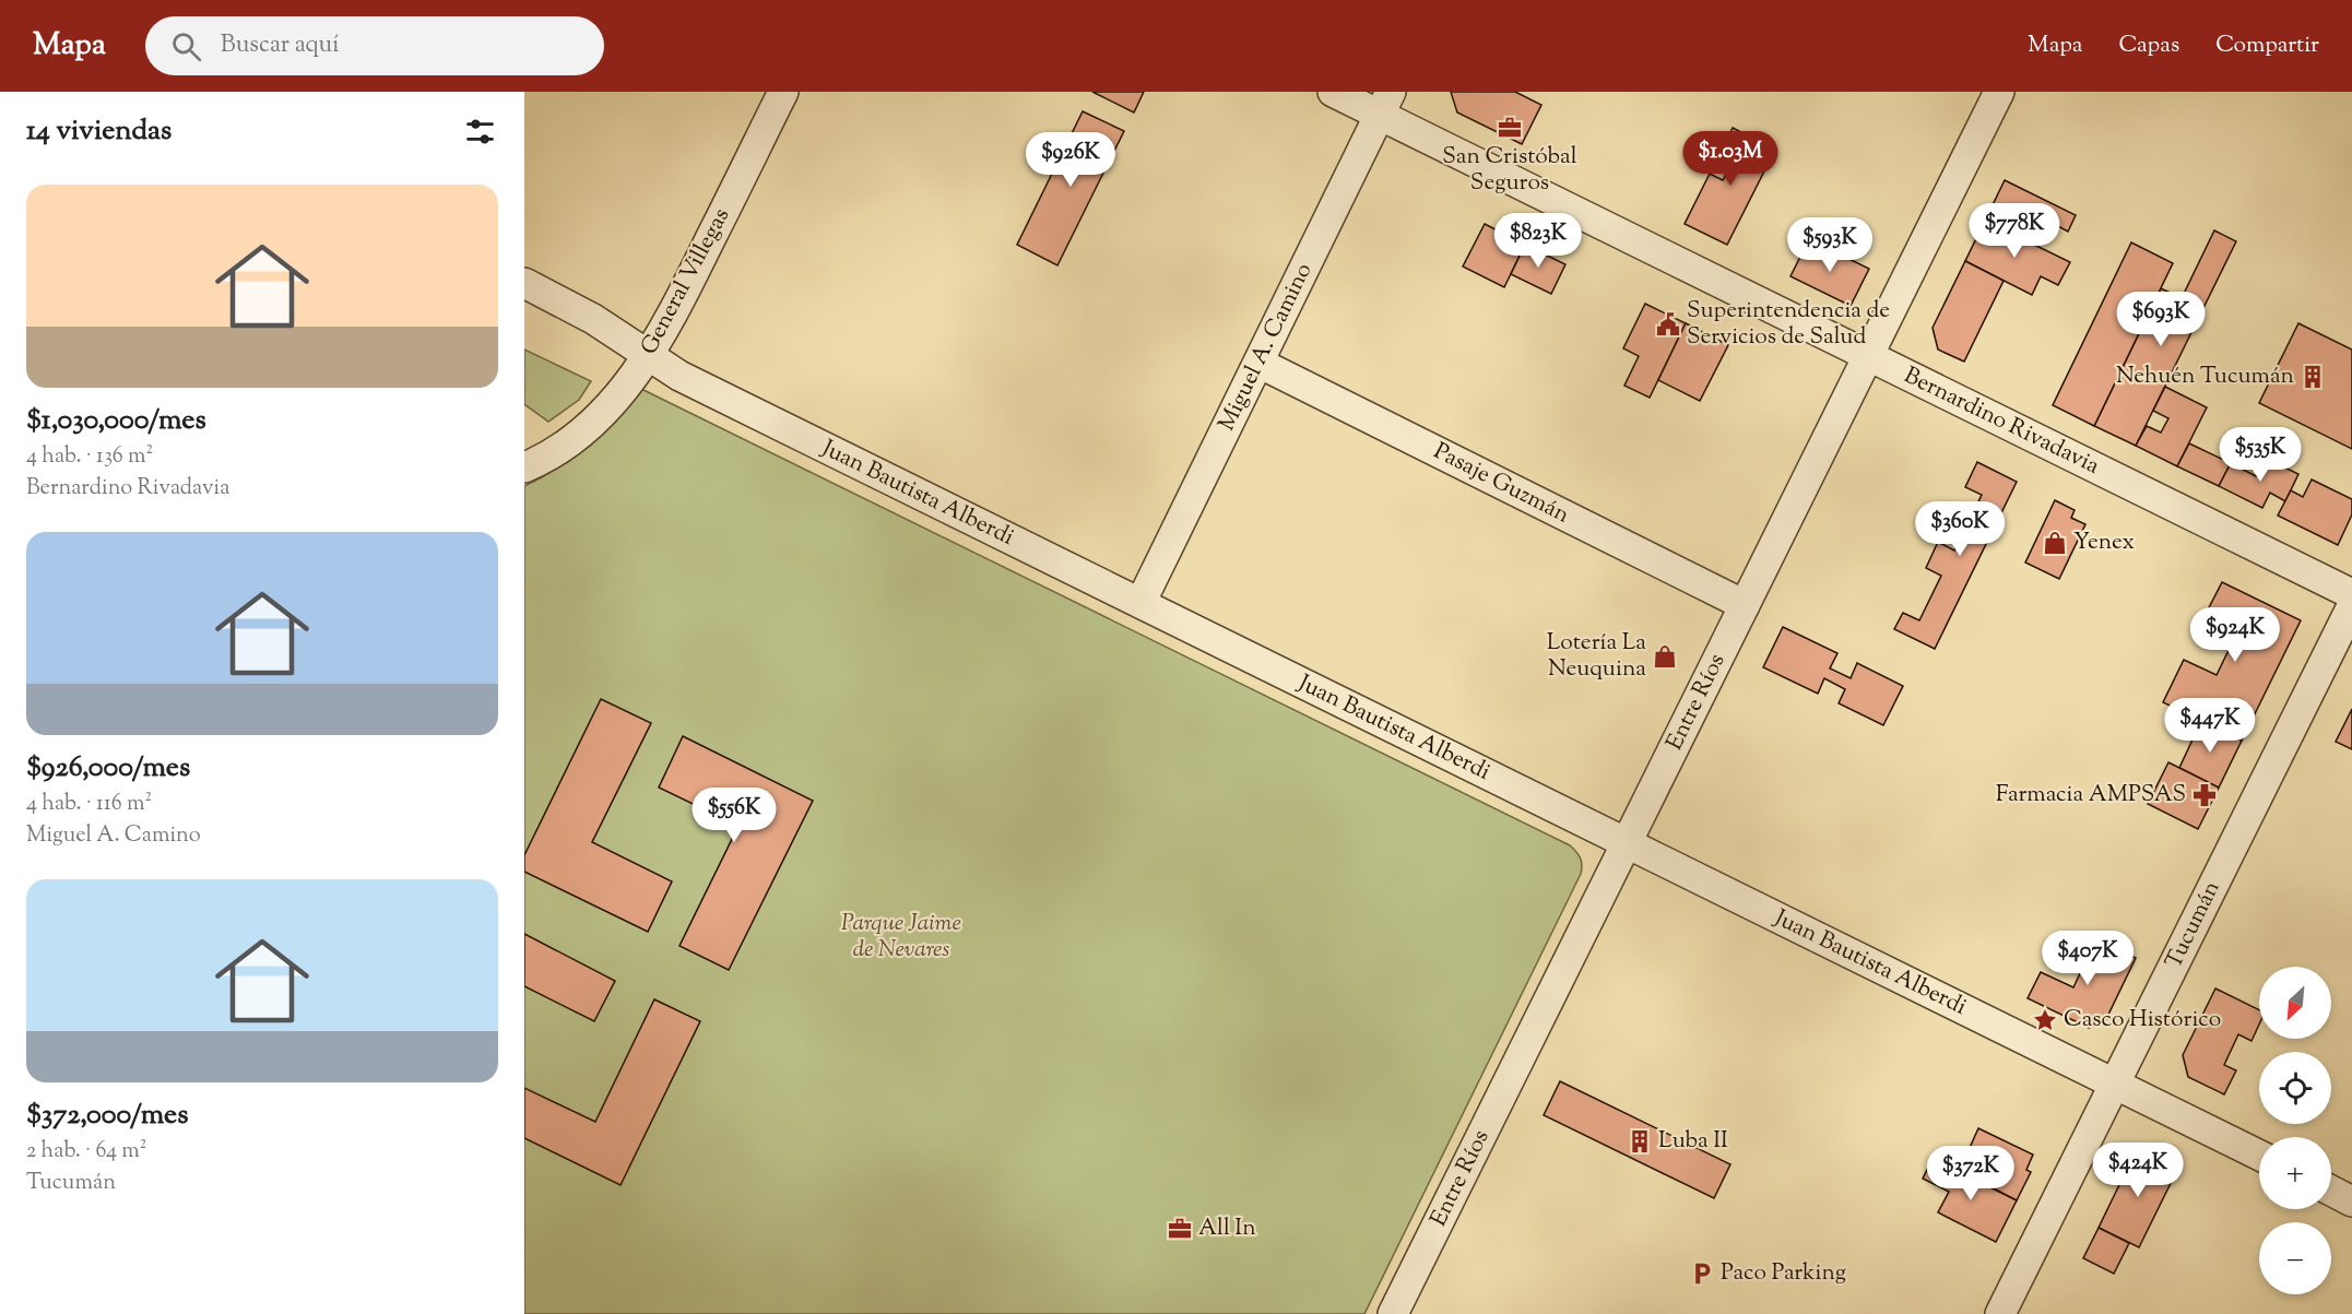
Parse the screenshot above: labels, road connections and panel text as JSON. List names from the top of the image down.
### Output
{
  "streets": {
    "street": [
      "General Villegas",
      "Miguel A. Camino",
      "Bernardino Rivadavia",
      "Pasaje Guzmán",
      "Juan Bautista Alberdi",
      "Entre Ríos",
      "Tucumán"
    ]
  },
  "crossings": [
    ["General Villegas", "Juan Bautista Alberdi"],
    ["Miguel A. Camino", "Bernardino Rivadavia"],
    ["Miguel A. Camino", "Pasaje Guzmán"],
    ["Miguel A. Camino", "Juan Bautista Alberdi"],
    ["Bernardino Rivadavia", "Entre Ríos"],
    ["Pasaje Guzmán", "Entre Ríos"],
    ["Juan Bautista Alberdi", "Entre Ríos"],
    ["Juan Bautista Alberdi", "Tucumán"]
  ],
  "parks": ["Parque Jaime de Nevares"],
  "places": {
    "office": ["San Cristóbal Seguros", "All In"],
    "public building": ["Superintendencia de Servicios de Salud"],
    "building": ["Nehuén Tucumán", "Luba II"],
    "shop": ["Yenex", "Lotería La Neuquina"],
    "pharmacy": ["Farmacia AMPSAS"],
    "place": ["Casco Histórico"],
    "parking": ["Paco Parking"]
  },
  "north": "bottom left",
  "page": {
    "header": "Mapa",
    "search": "Buscar aquí",
    "nav": ["Mapa", "Capas", "Compartir"],
    "heading": "14 viviendas",
    "price": [
      "$1.03M",
      "$926K",
      "$778K",
      "$823K",
      "$593K",
      "$693K",
      "$535K",
      "$360K",
      "$924K",
      "$447K",
      "$556K",
      "$407K",
      "$424K",
      "$372K"
    ],
    "list": [
      {
        "name": "$1,030,000/mes",
        "note": "4 hab. · 136 m² · Bernardino Rivadavia"
      },
      {
        "name": "$926,000/mes",
        "note": "4 hab. · 116 m² · Miguel A. Camino"
      },
      {
        "name": "$372,000/mes",
        "note": "2 hab. · 64 m² · Tucumán"
      }
    ],
    "map_buttons": ["+", "−"]
  }
}
